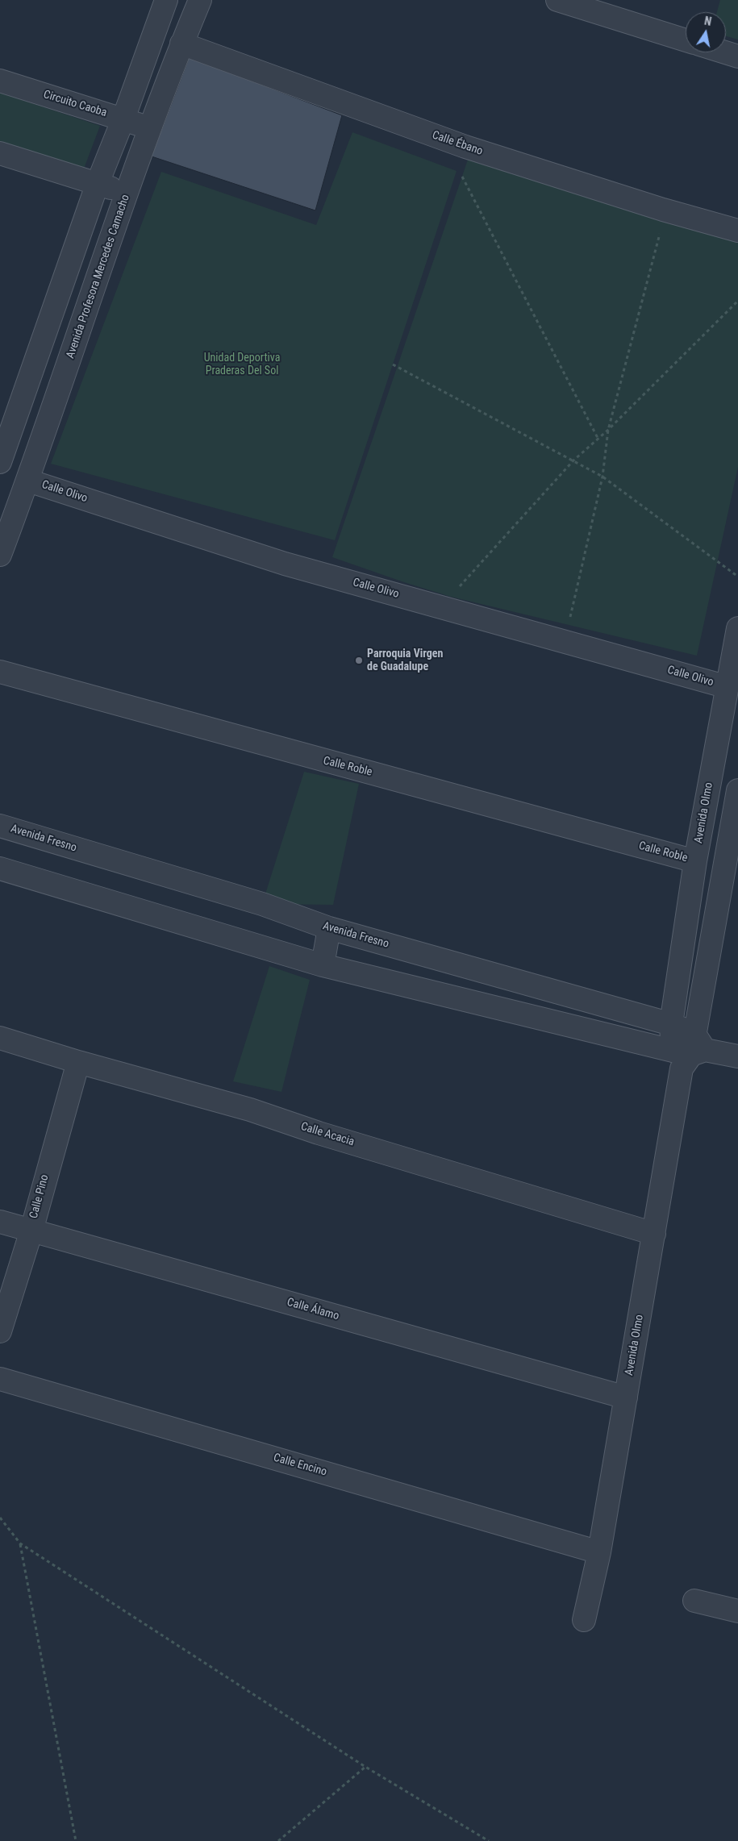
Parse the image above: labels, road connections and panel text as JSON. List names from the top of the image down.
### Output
{
  "streets": {
    "street": [
      "Circuito Caoba",
      "Calle Ébano",
      "Avenida Profesora Mercedes Camacho",
      "Calle Olivo",
      "Calle Roble",
      "Avenida Olmo",
      "Avenida Fresno",
      "Calle Acacia",
      "Calle Pino",
      "Calle Álamo",
      "Calle Encino"
    ]
  },
  "crossings": [
    ["Circuito Caoba", "Avenida Profesora Mercedes Camacho"],
    ["Calle Ébano", "Avenida Profesora Mercedes Camacho"],
    ["Avenida Profesora Mercedes Camacho", "Calle Olivo"],
    ["Calle Olivo", "Avenida Olmo"],
    ["Calle Roble", "Avenida Olmo"],
    ["Avenida Olmo", "Avenida Fresno"],
    ["Avenida Olmo", "Calle Acacia"],
    ["Avenida Olmo", "Calle Álamo"],
    ["Avenida Olmo", "Calle Encino"],
    ["Calle Acacia", "Calle Pino"],
    ["Calle Pino", "Calle Álamo"]
  ],
  "parks": ["Unidad Deportiva Praderas Del Sol"],
  "places": ["Parroquia Virgen de Guadalupe"],
  "north": "top"
}
